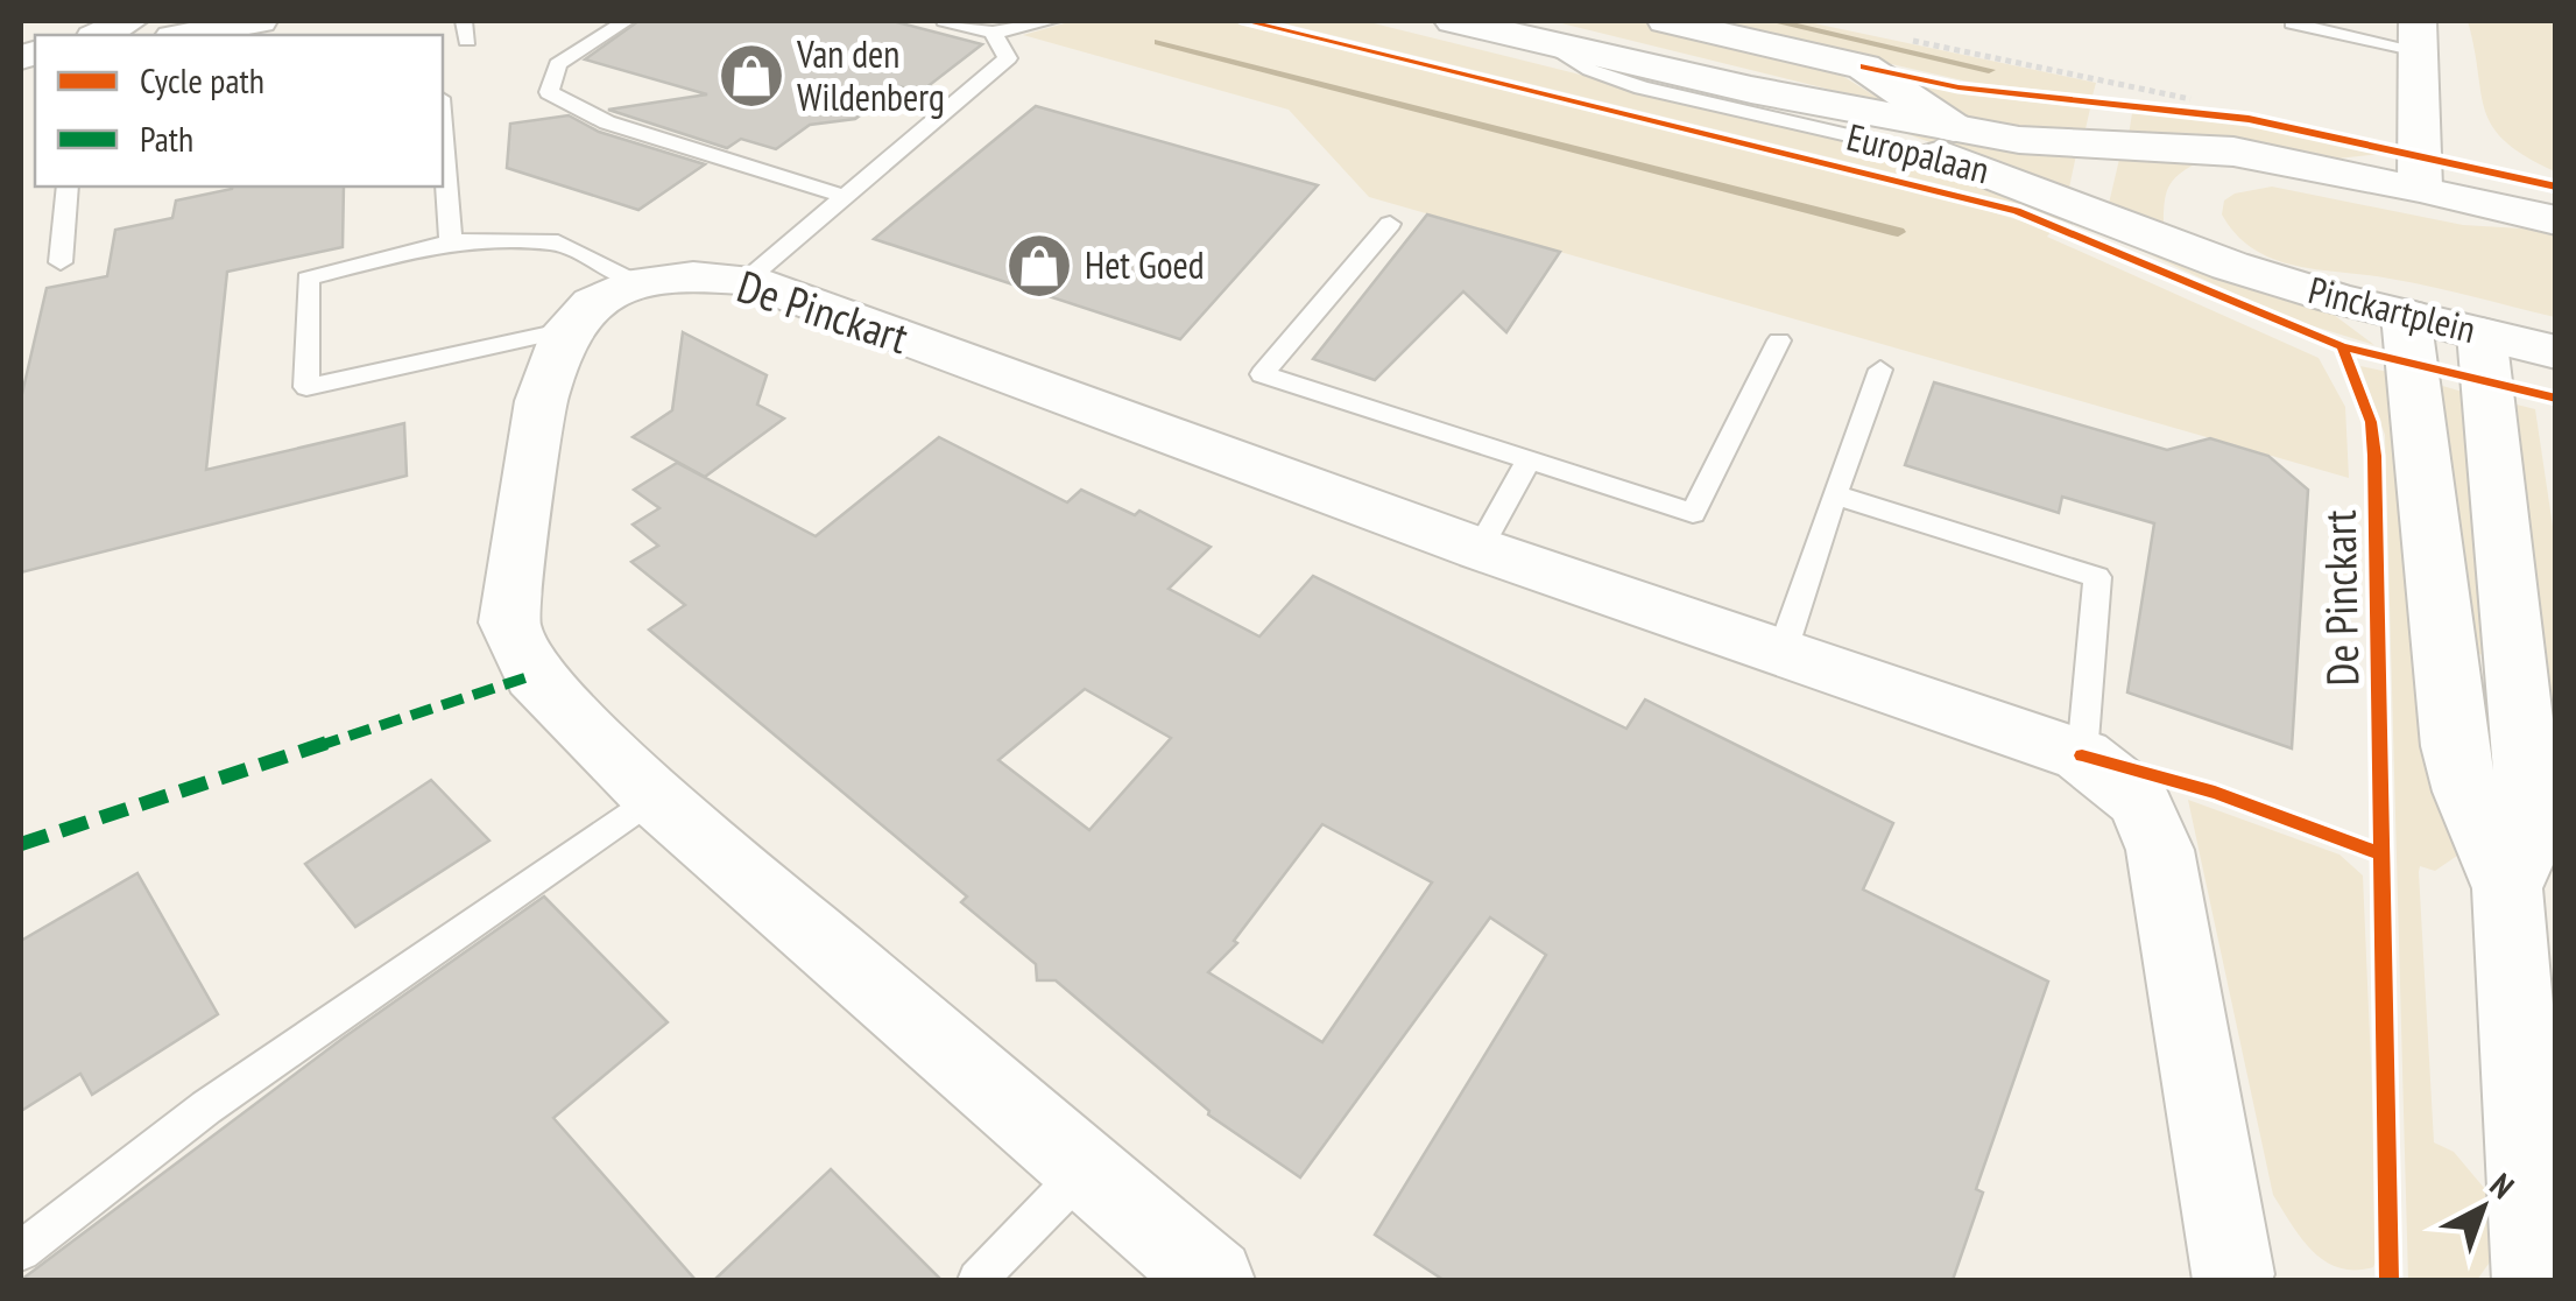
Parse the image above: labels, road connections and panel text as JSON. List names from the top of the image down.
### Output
{
  "streets": {
    "main road": ["Europalaan", "Pinckartplein"],
    "street": ["De Pinckart"]
  },
  "crossings": [
    ["Europalaan", "Pinckartplein"],
    ["Pinckartplein", "De Pinckart"]
  ],
  "places": {
    "shop": ["Van den Wildenberg", "Het Goed"]
  },
  "legend": ["Cycle path", "Path"],
  "north": "top right"
}
